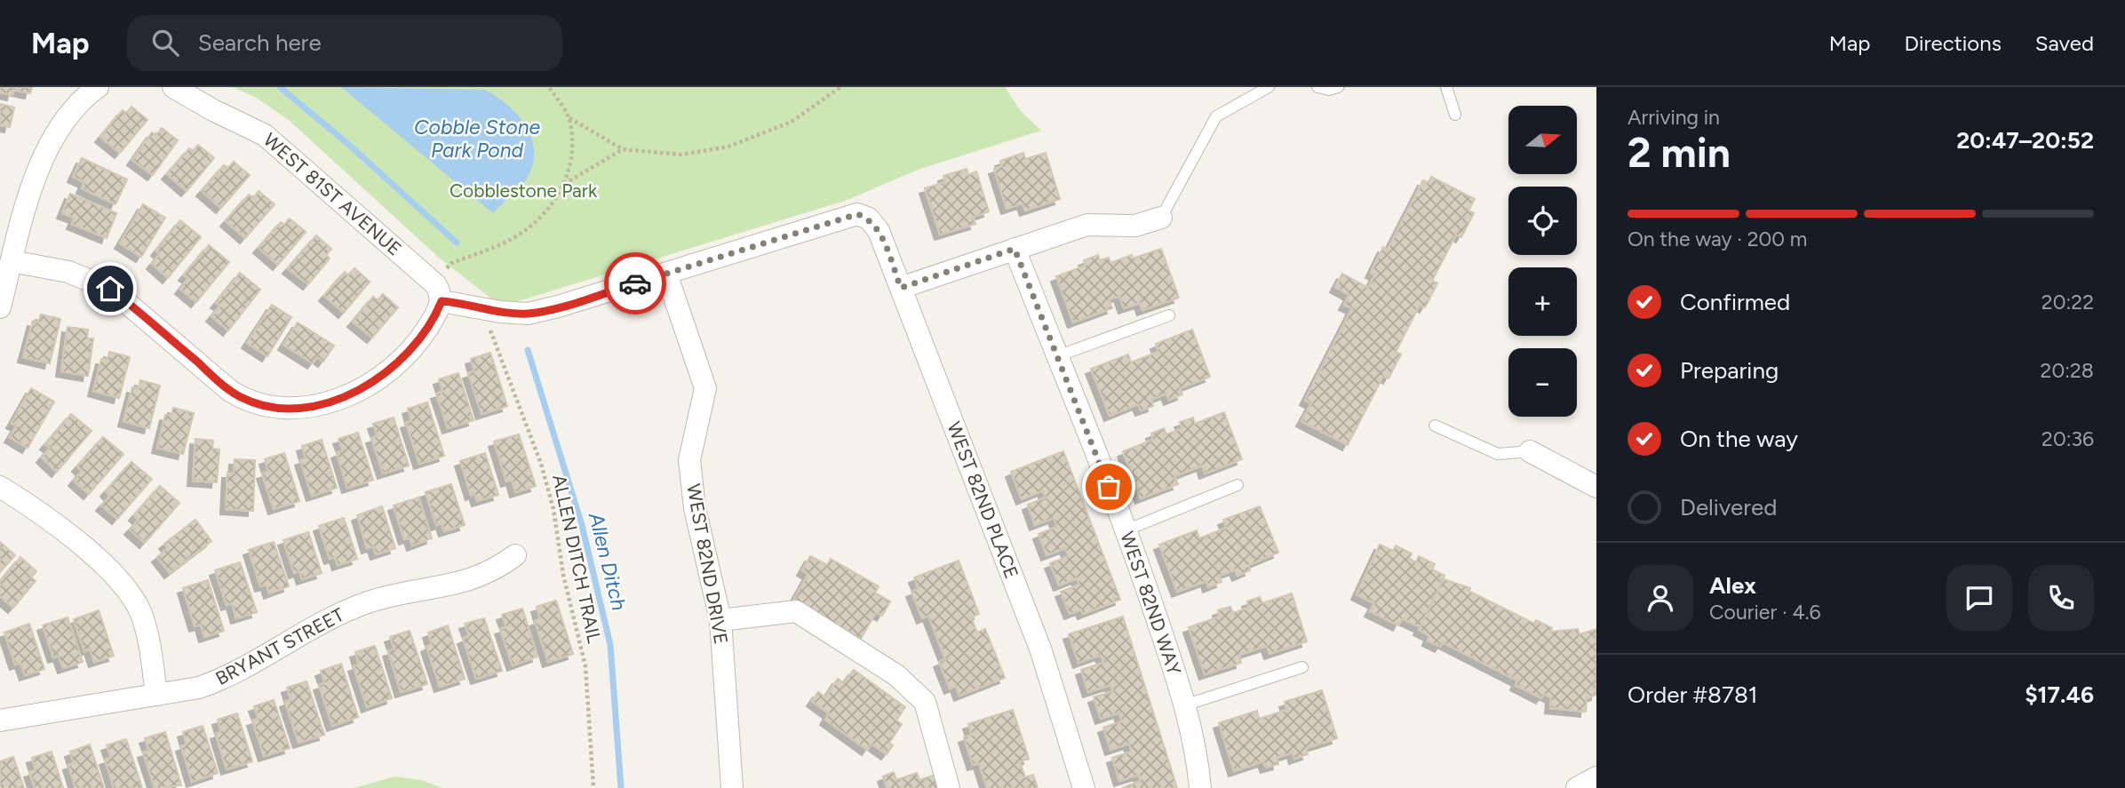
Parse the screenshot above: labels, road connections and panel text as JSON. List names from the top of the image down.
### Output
{
  "streets": {
    "street": [
      "WEST 81ST AVENUE",
      "WEST 82ND PLACE",
      "WEST 82ND DRIVE",
      "WEST 82ND WAY",
      "BRYANT STREET"
    ],
    "path": ["ALLEN DITCH TRAIL"]
  },
  "crossings": [
    ["WEST 82ND PLACE", "WEST 82ND DRIVE"]
  ],
  "water": ["Cobble Stone Park Pond", "Allen Ditch"],
  "parks": ["Cobblestone Park"],
  "north": "right",
  "page": {
    "header": "Map",
    "search": "Search here",
    "nav": ["Map", "Directions", "Saved"],
    "heading": ["2 min", "Arriving in", "20:47–20:52"],
    "panel": [
      "Alex",
      "Courier · 4.6",
      "Order #8781",
      "$17.46"
    ],
    "map_buttons": ["+", "−"],
    "bar": "On the way · 200 m",
    "list": [
      ["Confirmed", "20:22"],
      ["Preparing", "20:28"],
      ["On the way", "20:36"],
      "Delivered"
    ]
  }
}
